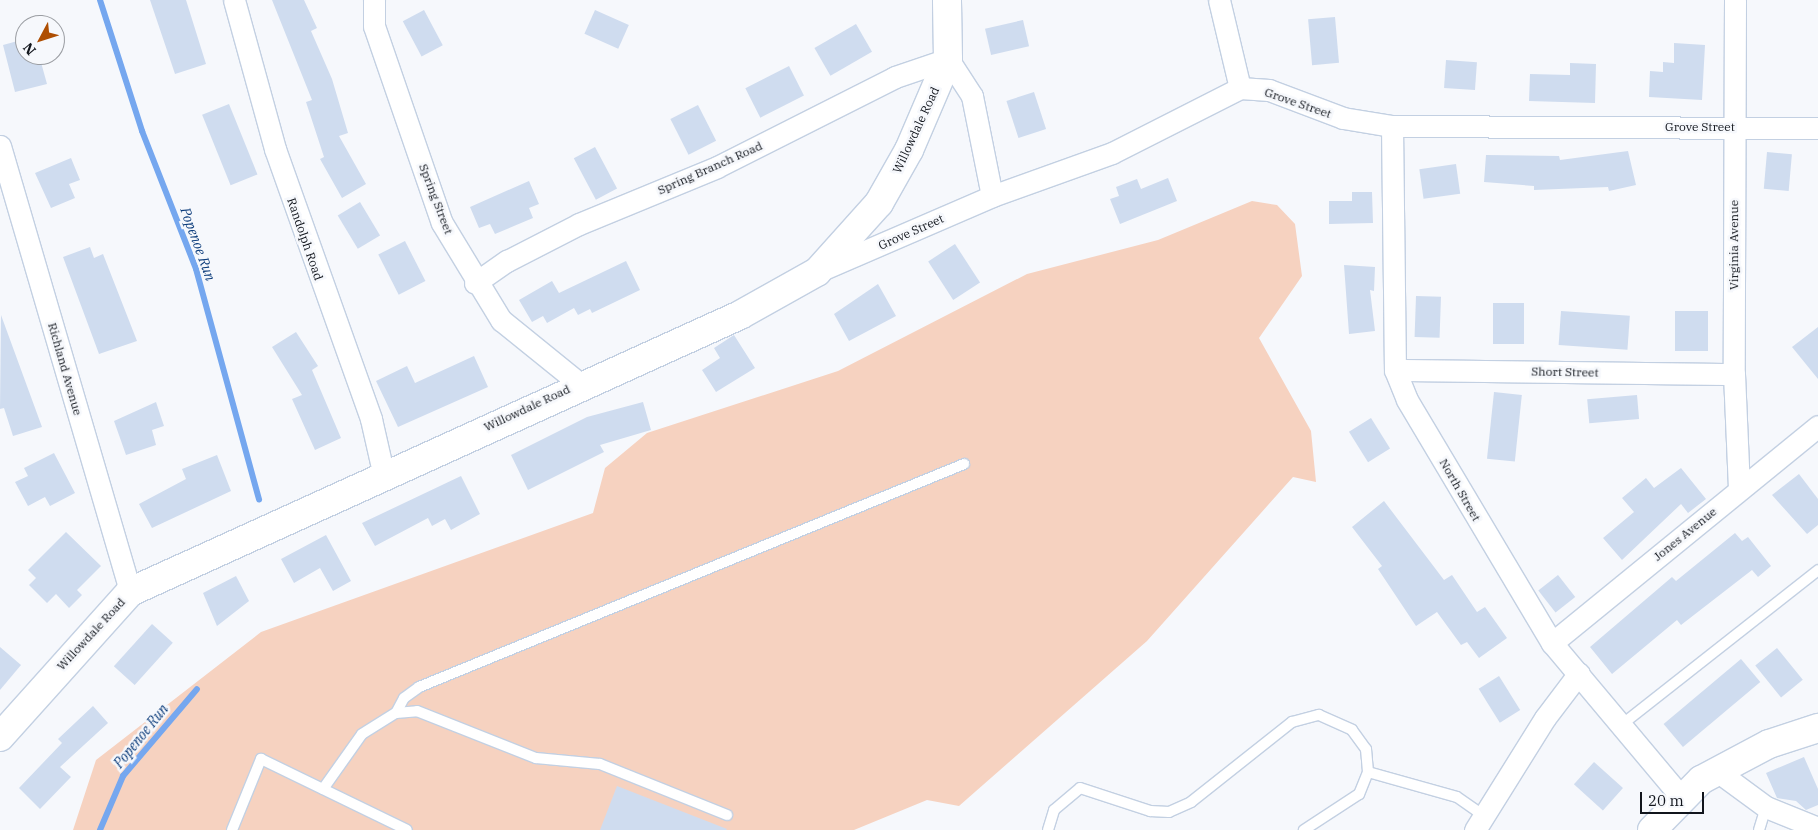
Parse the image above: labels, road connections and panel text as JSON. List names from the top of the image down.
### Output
{
  "streets": {
    "street": [
      "Grove Street",
      "Willowdale Road",
      "Spring Branch Road",
      "Spring Street",
      "Randolph Road",
      "Virginia Avenue",
      "Richland Avenue",
      "Short Street",
      "North Street",
      "Jones Avenue"
    ]
  },
  "crossings": [
    ["Grove Street", "Willowdale Road"],
    ["Grove Street", "Virginia Avenue"],
    ["Grove Street", "North Street"],
    ["Willowdale Road", "Spring Branch Road"],
    ["Willowdale Road", "Spring Street"],
    ["Willowdale Road", "Randolph Road"],
    ["Willowdale Road", "Richland Avenue"],
    ["Spring Branch Road", "Spring Street"],
    ["Virginia Avenue", "Short Street"],
    ["Virginia Avenue", "Jones Avenue"],
    ["Short Street", "North Street"],
    ["North Street", "Jones Avenue"]
  ],
  "water": ["Popenoe Run"],
  "scale_bar": "20 m",
  "north": "bottom left"
}
